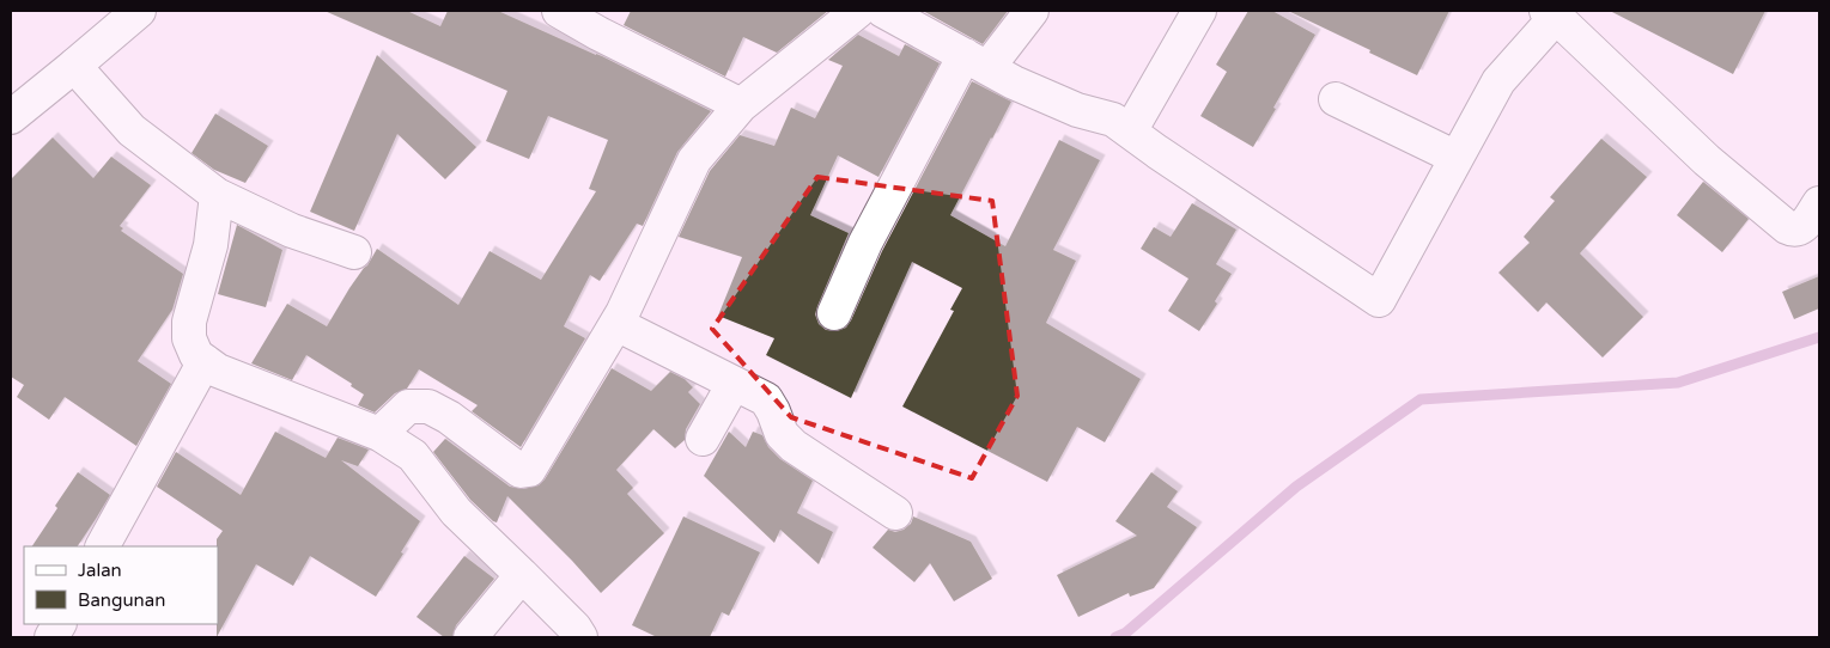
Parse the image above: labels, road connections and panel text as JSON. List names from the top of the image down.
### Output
{
  "legend": ["Jalan", "Bangunan"]
}
